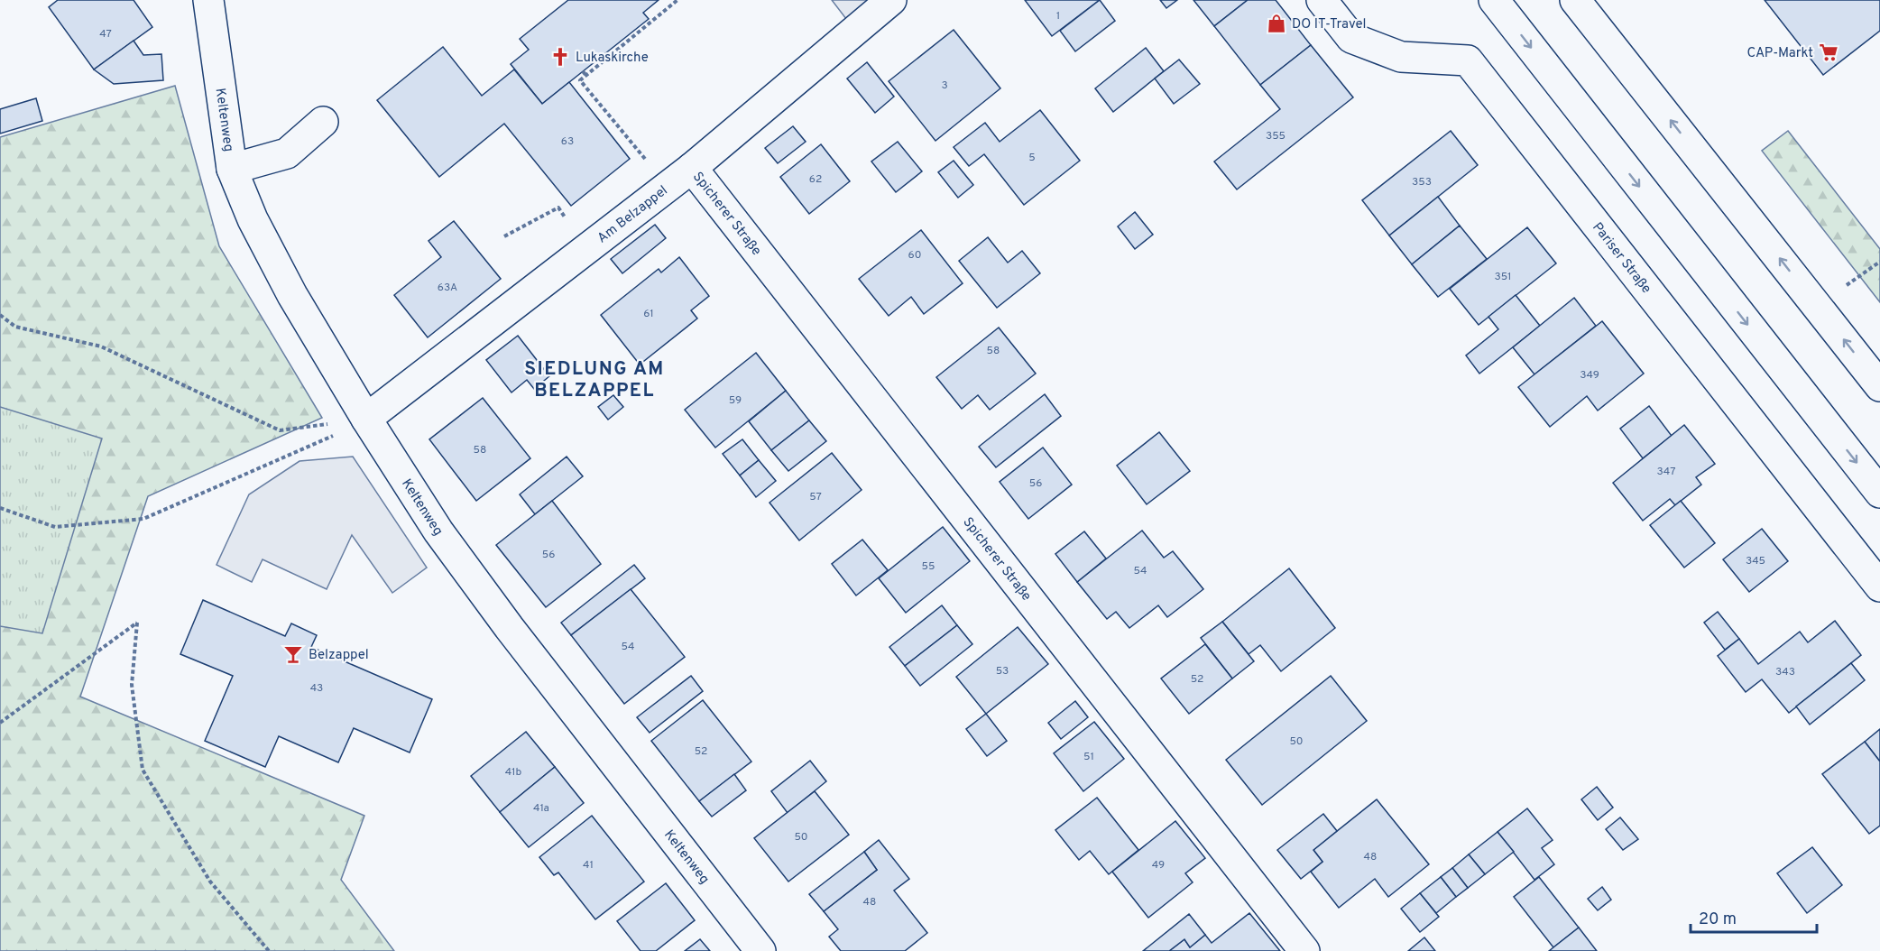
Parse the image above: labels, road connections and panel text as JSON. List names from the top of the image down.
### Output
{
  "streets": {
    "street": [
      "Keltenweg",
      "Am Belzappel",
      "Spicherer Straße",
      "Pariser Straße"
    ]
  },
  "crossings": [
    ["Keltenweg", "Am Belzappel"],
    ["Am Belzappel", "Spicherer Straße"]
  ],
  "districts": ["SIEDLUNG AM BELZAPPEL"],
  "places": {
    "shop": ["DO IT-Travel"],
    "supermarket": ["CAP-Markt"],
    "church": ["Lukaskirche"],
    "bar": ["Belzappel"]
  },
  "house_numbers": [
    "1",
    "47",
    "3",
    "355",
    "63",
    "5",
    "62",
    "353",
    "60",
    "351",
    "63A",
    "61",
    "58",
    "349",
    "59",
    "58",
    "347",
    "56",
    "57",
    "56",
    "345",
    "55",
    "54",
    "54",
    "53",
    "343",
    "52",
    "43",
    "50",
    "52",
    "51",
    "41b",
    "41a",
    "50",
    "48",
    "41",
    "49",
    "48"
  ],
  "scale_bar": "20 m"
}
